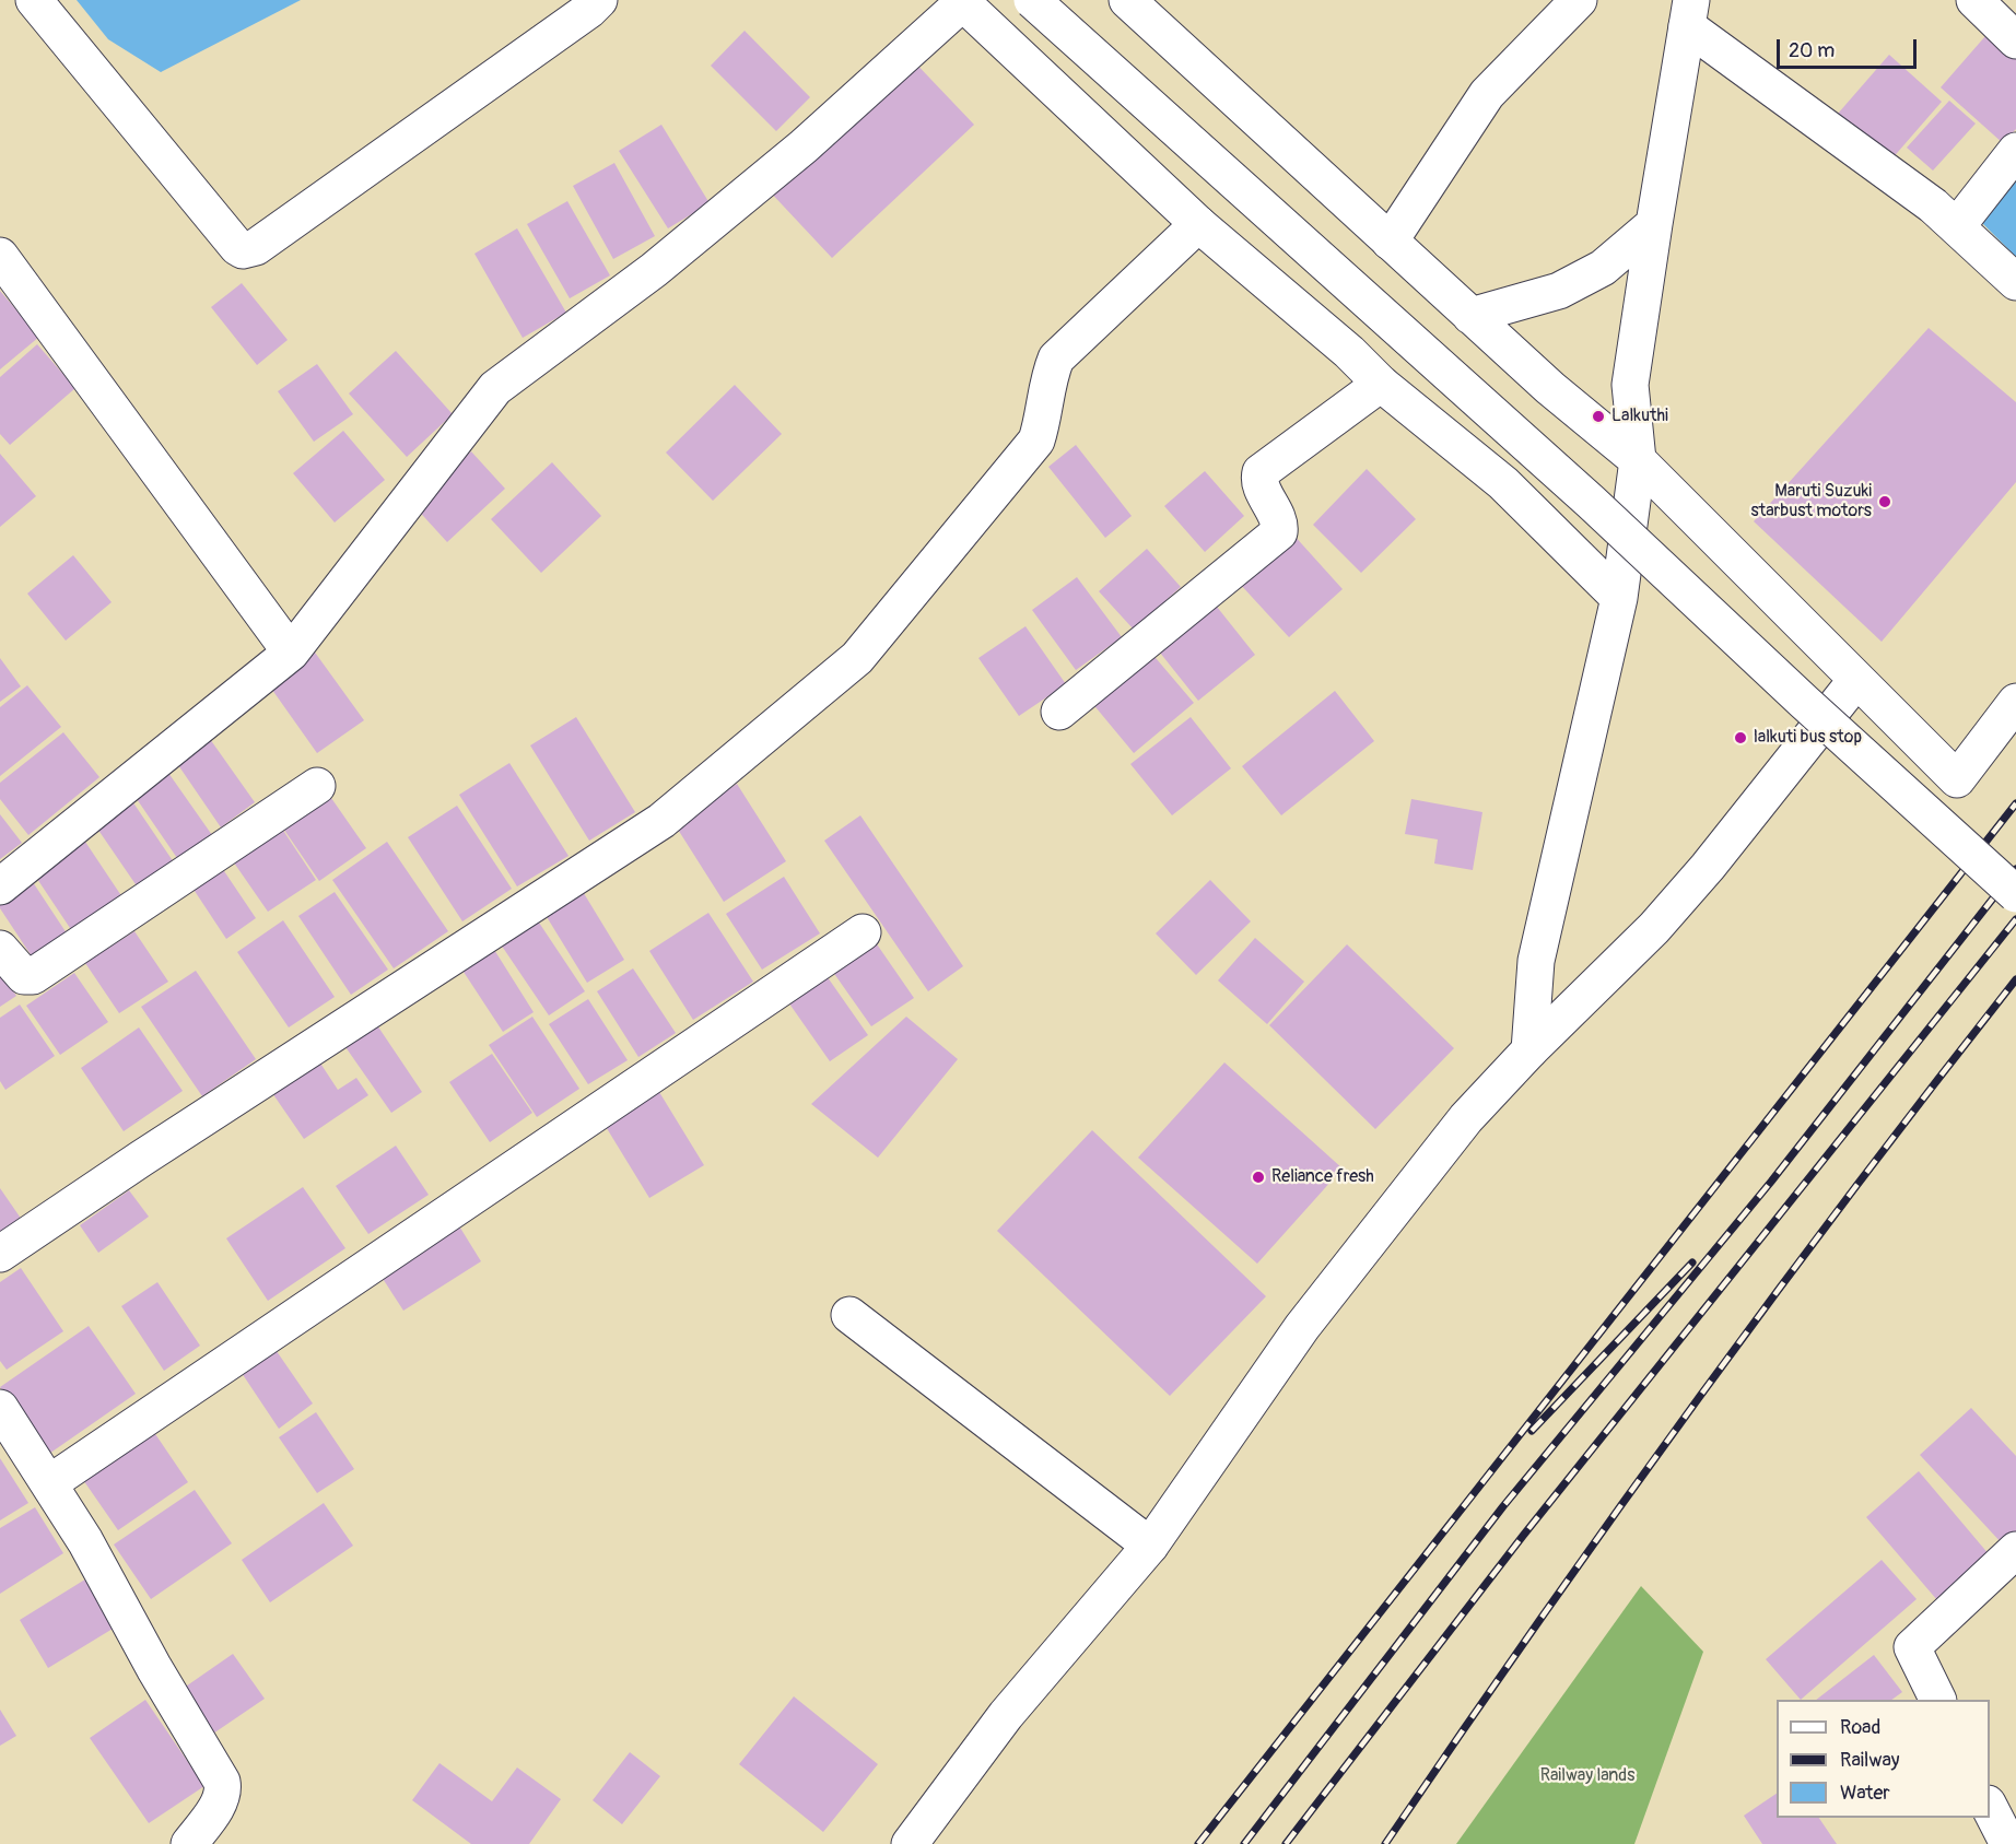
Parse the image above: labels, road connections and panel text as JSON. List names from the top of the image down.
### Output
{
  "parks": ["Railway lands"],
  "places": [
    "Lalkuthi",
    "Maruti Suzuki starbust motors",
    "lalkuti bus stop",
    "Reliance fresh"
  ],
  "legend": ["Road", "Railway", "Water"],
  "scale_bar": "20 m"
}
